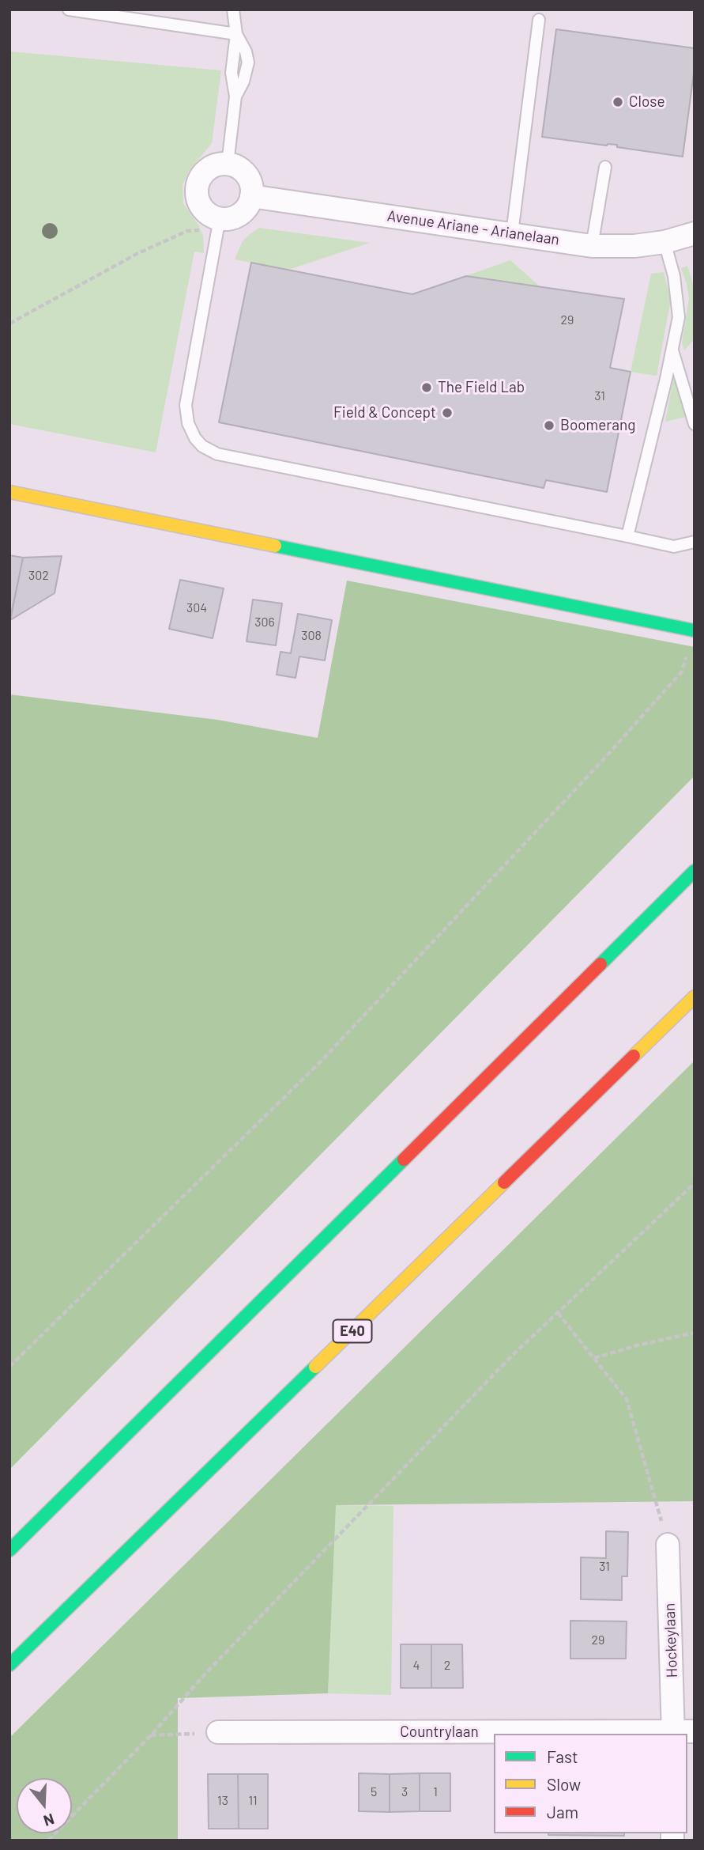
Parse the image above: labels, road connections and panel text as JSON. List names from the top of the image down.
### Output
{
  "streets": {
    "main road": ["E40"],
    "street": ["Avenue Ariane - Arianelaan", "Hockeylaan", "Countrylaan"]
  },
  "crossings": [
    ["Hockeylaan", "Countrylaan"]
  ],
  "places": [
    "Close",
    "The Field Lab",
    "Field & Concept",
    "Boomerang"
  ],
  "house_numbers": [
    "29",
    "31",
    "302",
    "304",
    "306",
    "308",
    "31",
    "29",
    "4",
    "2",
    "5",
    "3",
    "1",
    "13",
    "11"
  ],
  "legend": ["Fast", "Slow", "Jam"],
  "north": "bottom"
}
